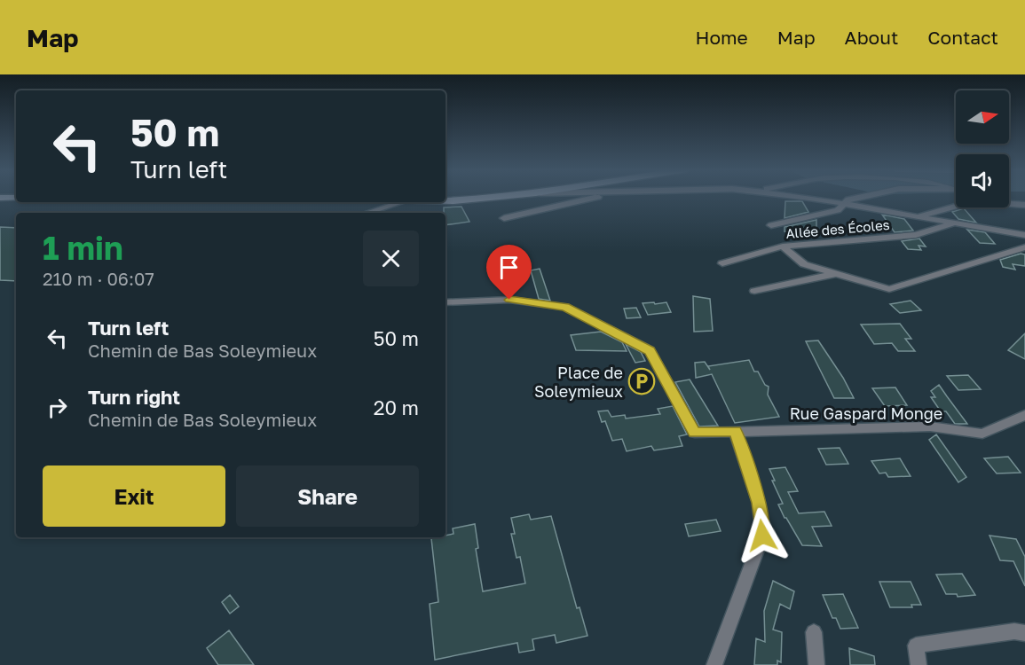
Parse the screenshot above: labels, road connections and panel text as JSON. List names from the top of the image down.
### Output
{
  "streets": {
    "street": ["Allée des Écoles", "Rue Gaspard Monge"]
  },
  "places": {
    "parking": ["Place de Soleymieux"]
  },
  "north": "right",
  "page": {
    "header": "Map",
    "nav": [
      "Home",
      "Map",
      "About",
      "Contact"
    ],
    "turn": ["50 m", "Turn left"],
    "heading": ["1 min", "210 m · 06:07"],
    "list": [
      {
        "name": "Turn left",
        "note": "Chemin de Bas Soleymieux",
        "value": "50 m"
      },
      {
        "name": "Turn right",
        "note": "Chemin de Bas Soleymieux",
        "value": "20 m"
      }
    ],
    "buttons": ["Exit", "Share"]
  }
}
